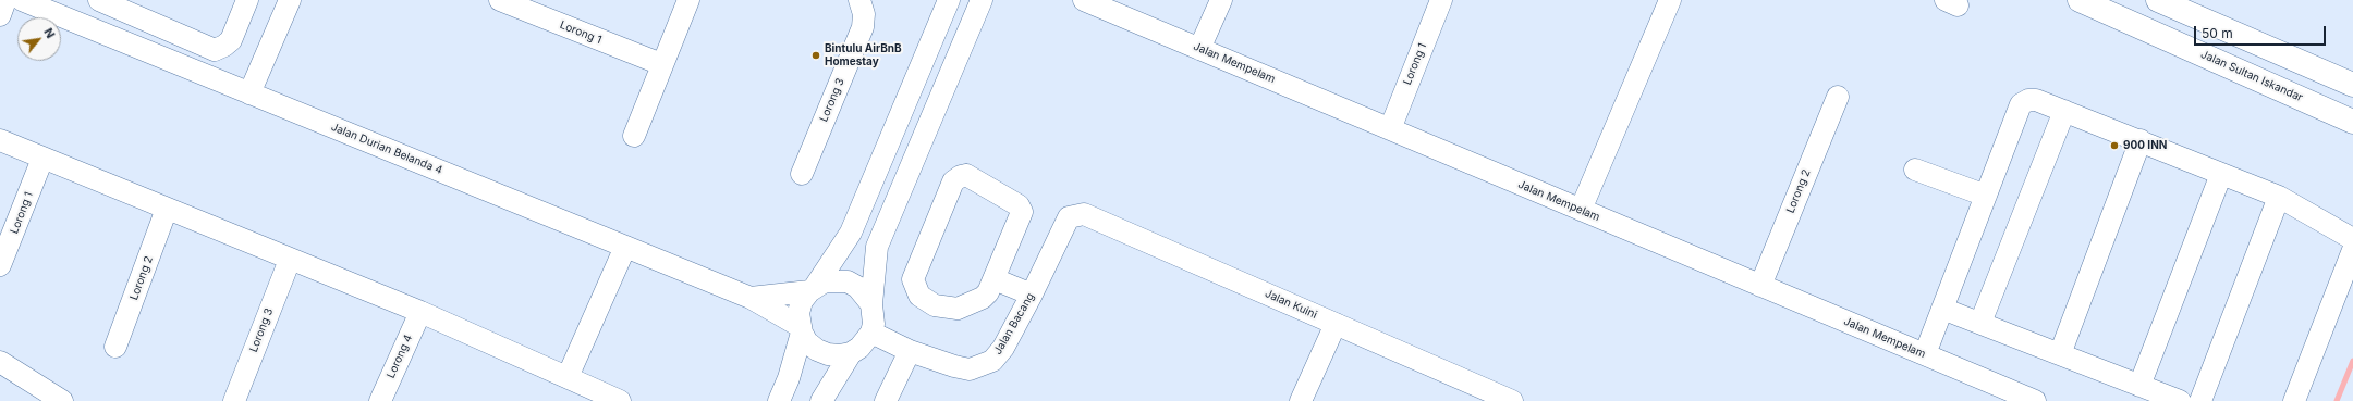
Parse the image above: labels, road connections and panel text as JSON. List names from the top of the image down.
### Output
{
  "streets": {
    "main road": ["Jalan Sultan Iskandar"],
    "street": [
      "Lorong 1",
      "Jalan Mempelam",
      "Lorong 3",
      "Jalan Durian Belanda 4",
      "Lorong 2",
      "Jalan Kuini",
      "Jalan Bacang",
      "Lorong 4"
    ]
  },
  "crossings": [
    ["Lorong 1", "Jalan Mempelam"],
    ["Jalan Mempelam", "Lorong 2"],
    ["Jalan Durian Belanda 4", "Jalan Bacang"],
    ["Jalan Kuini", "Jalan Bacang"]
  ],
  "places": ["Bintulu AirBnB Homestay", "900 INN"],
  "scale_bar": "50 m",
  "north": "top right"
}
